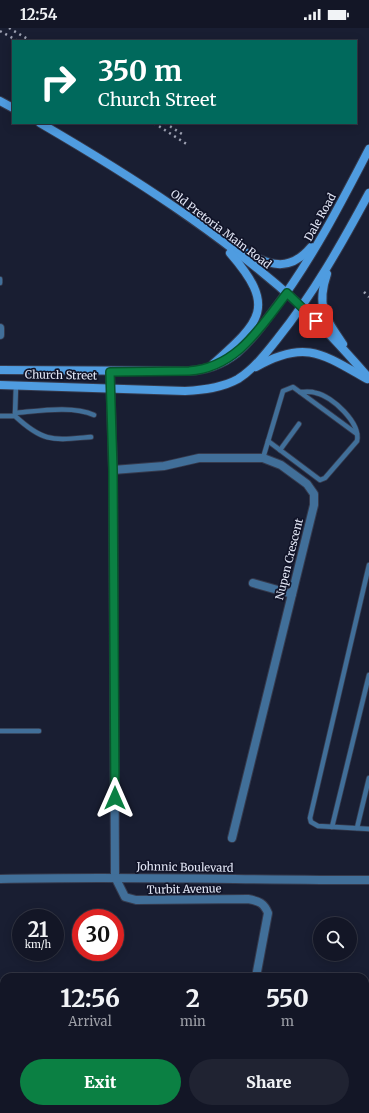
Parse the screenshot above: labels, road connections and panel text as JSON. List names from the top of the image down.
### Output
{
  "streets": {
    "main road": ["Dale Road", "Old Pretoria Main Road", "Church Street"],
    "street": ["Nupen Crescent", "Johnnic Boulevard", "Turbit Avenue"]
  },
  "crossings": [
    ["Dale Road", "Old Pretoria Main Road"],
    ["Dale Road", "Church Street"],
    ["Old Pretoria Main Road", "Church Street"],
    ["Johnnic Boulevard", "Turbit Avenue"]
  ],
  "page": {
    "status": "12:54",
    "turn": ["350 m", "Church Street"],
    "speed": "21 km/h",
    "limit": "30",
    "eta": [
      "12:56",
      "Arrival",
      "2",
      "min",
      "550",
      "m"
    ],
    "buttons": ["Exit", "Share"]
  }
}
